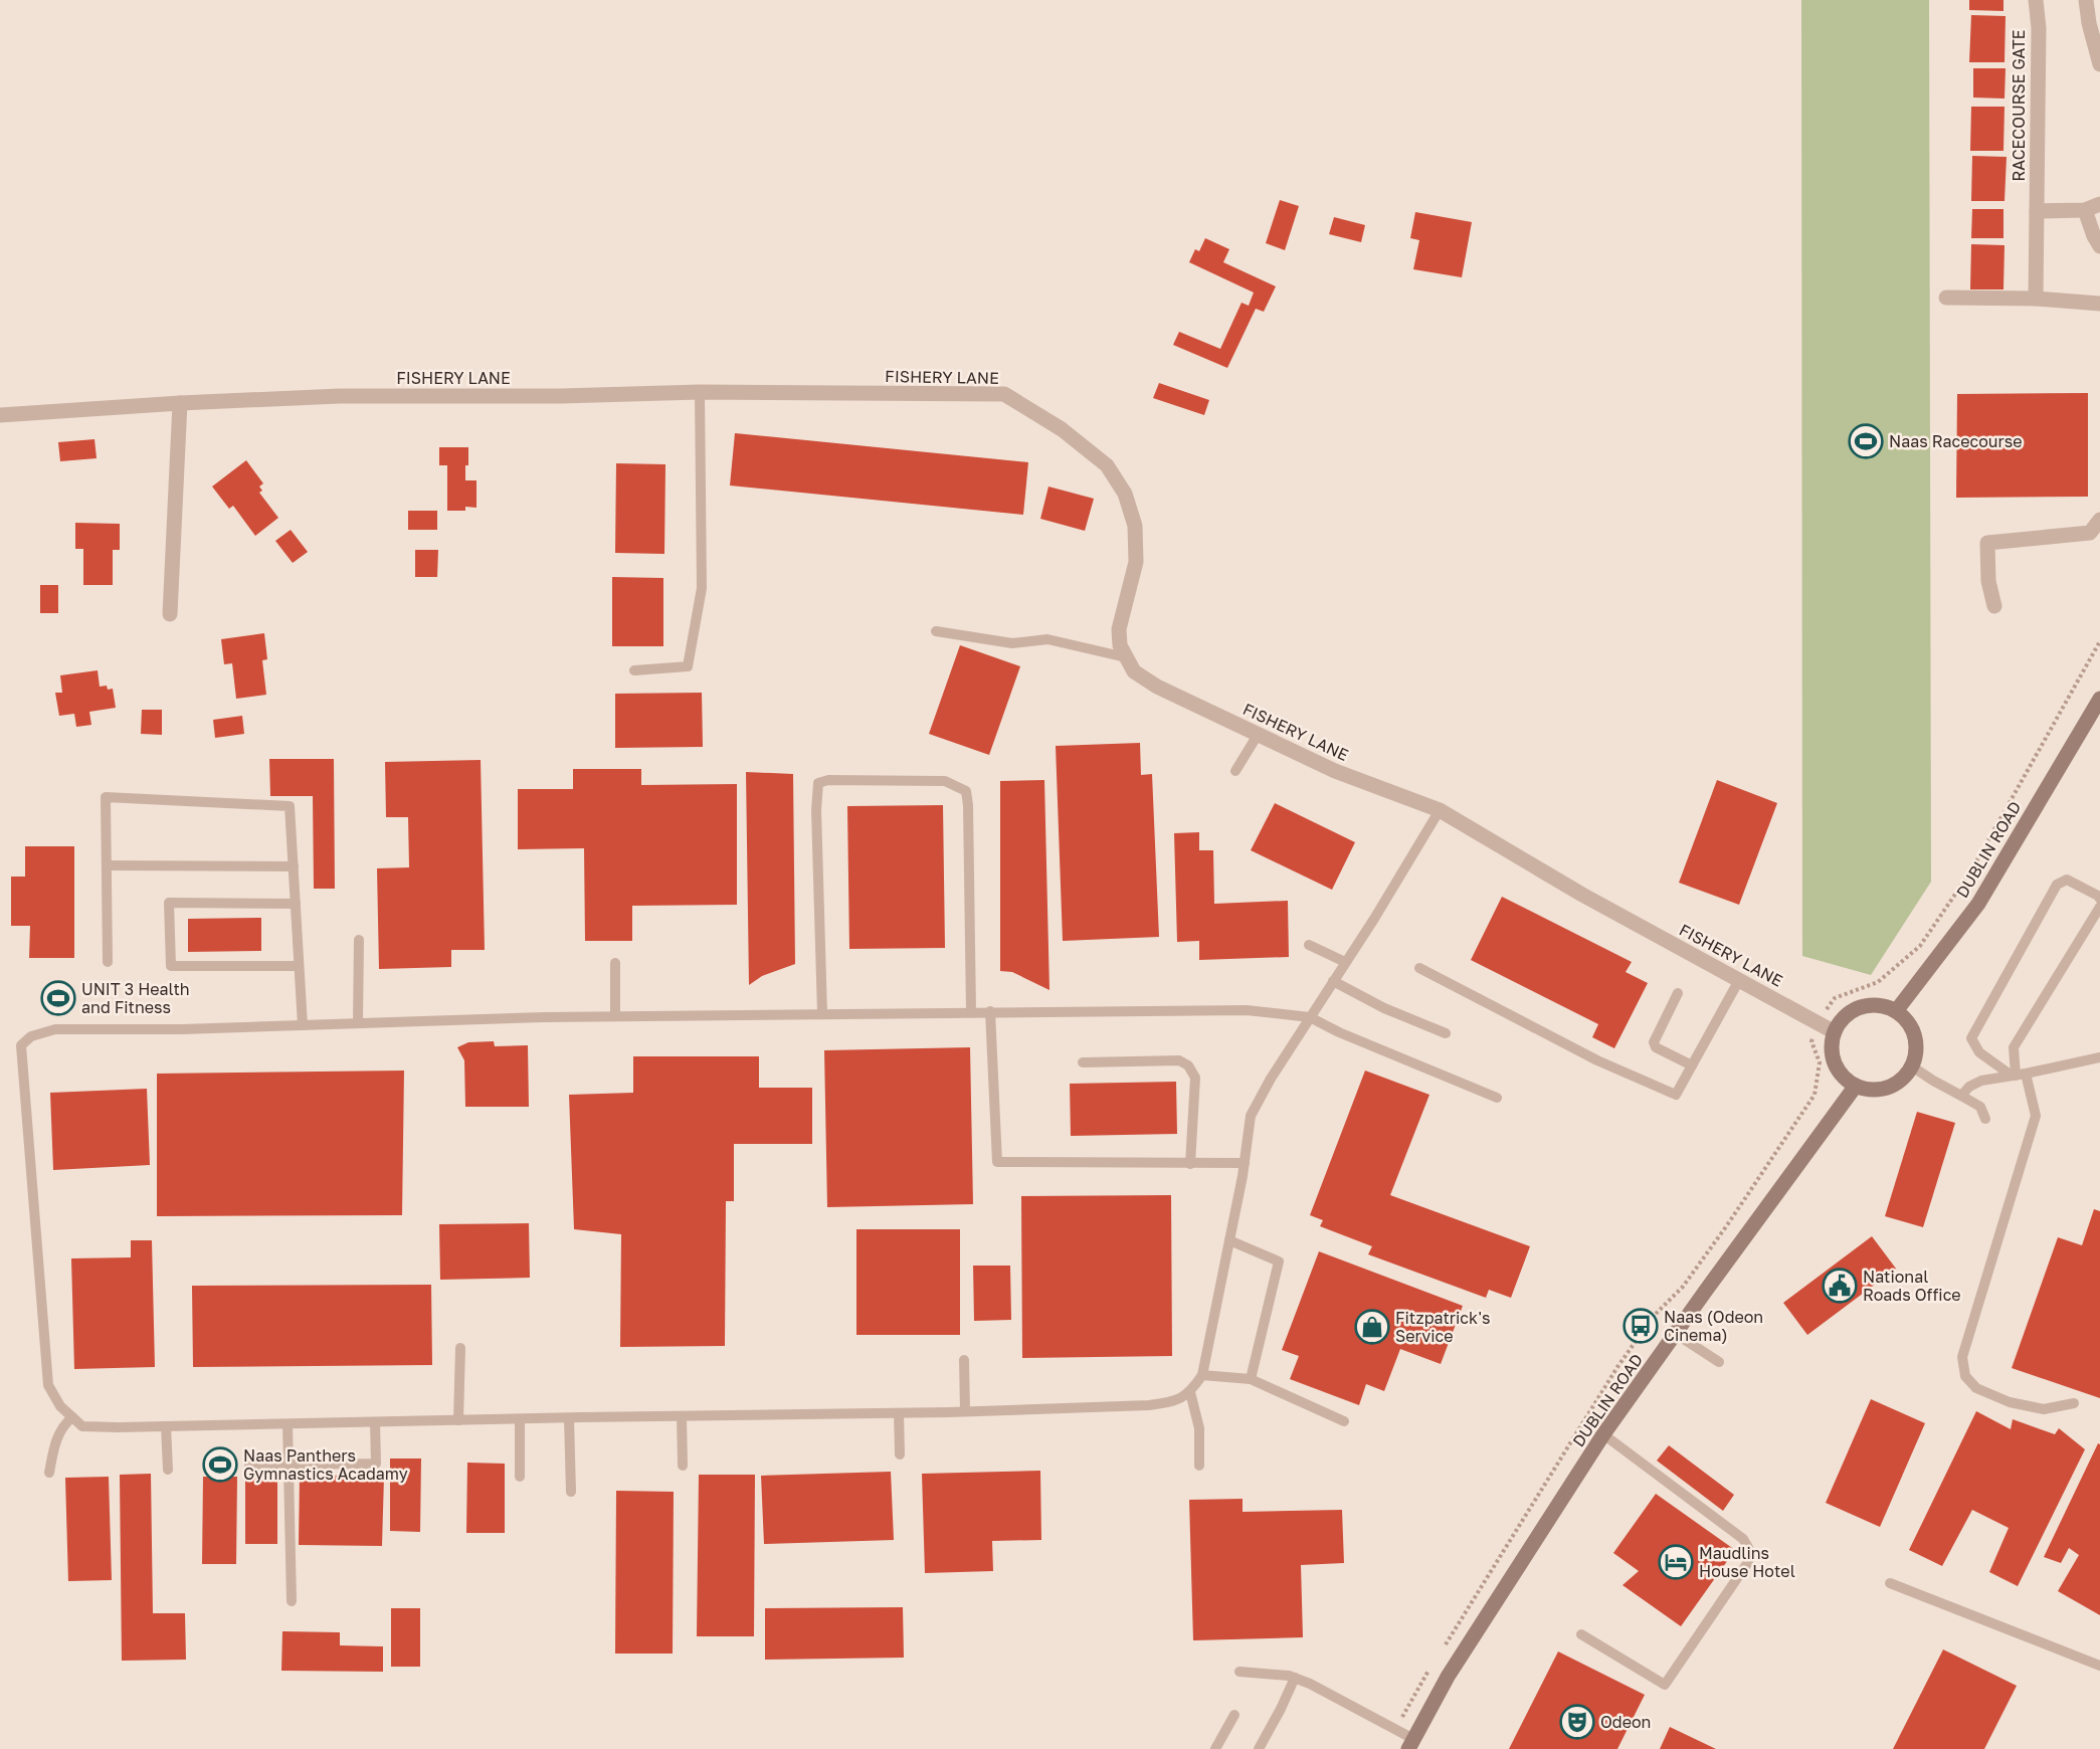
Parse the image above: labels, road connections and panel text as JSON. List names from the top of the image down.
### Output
{
  "streets": {
    "main road": ["DUBLIN ROAD"],
    "street": ["RACECOURSE GATE", "FISHERY LANE"]
  },
  "crossings": [
    ["FISHERY LANE", "DUBLIN ROAD"]
  ],
  "places": {
    "sports": ["Naas Racecourse", "UNIT 3 Health and Fitness", "Naas Panthers Gymnastics Acadamy"],
    "public building": ["National Roads Office"],
    "bus stop": ["Naas (Odeon Cinema)"],
    "shop": ["Fitzpatrick's Service"],
    "hotel": ["Maudlins House Hotel"],
    "theatre": ["Odeon"]
  }
}
